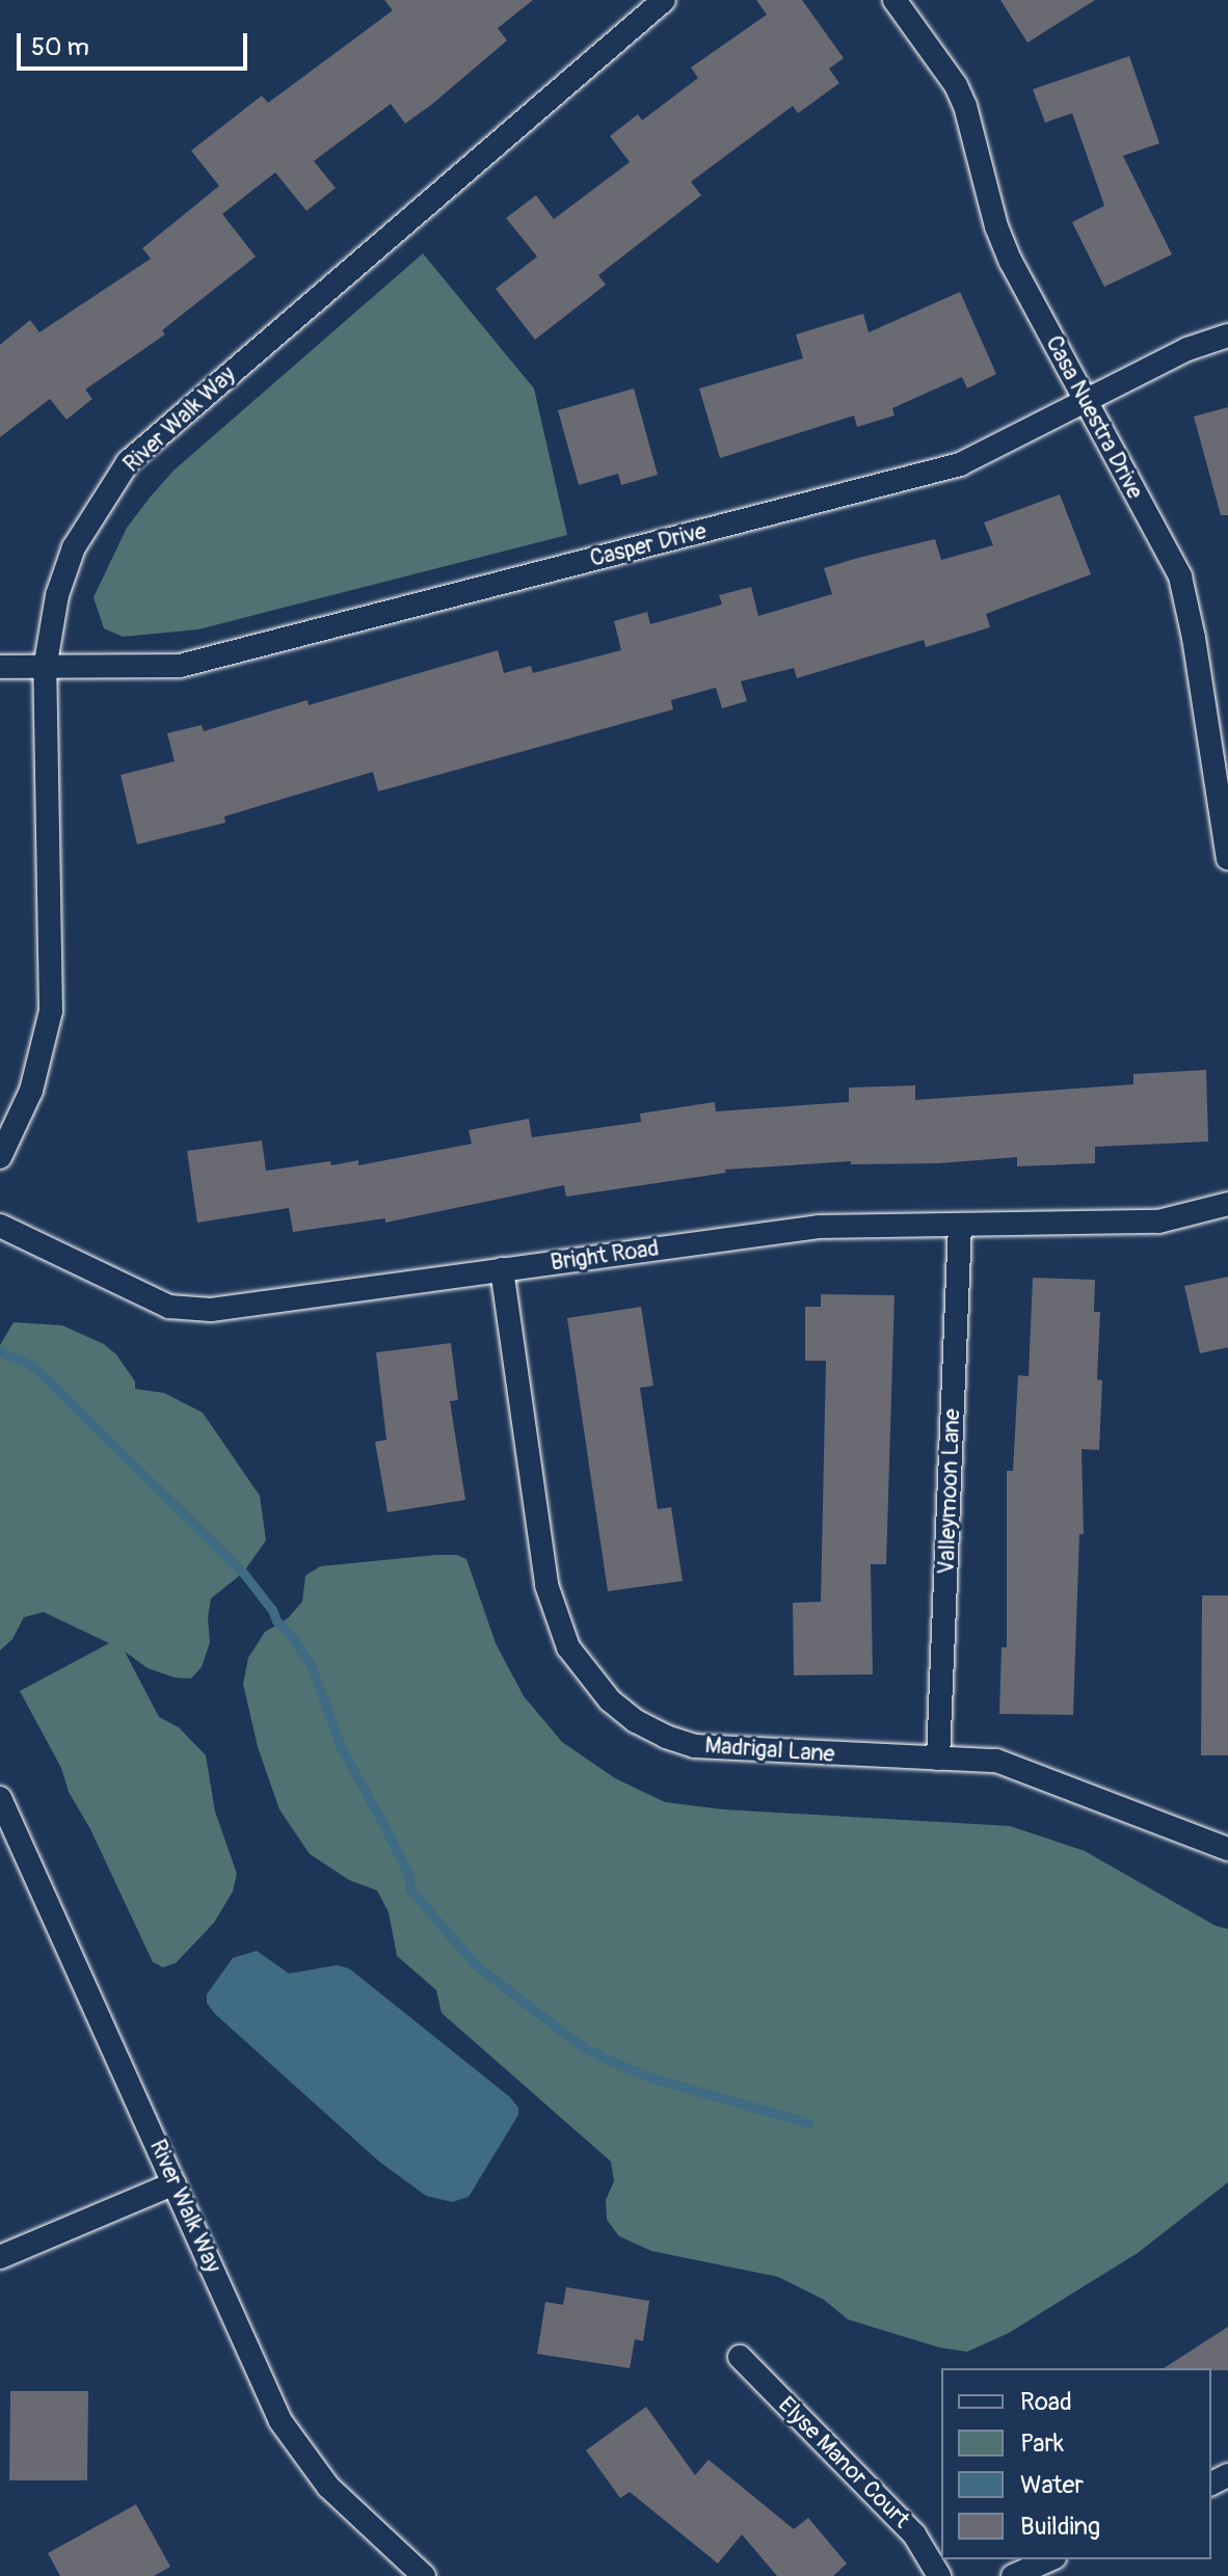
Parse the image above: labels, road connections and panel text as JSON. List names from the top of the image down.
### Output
{
  "streets": {
    "street": [
      "Casa Nuestra Drive",
      "River Walk Way",
      "Casper Drive",
      "Bright Road",
      "Valleymoon Lane",
      "Madrigal Lane",
      "Elyse Manor Court"
    ]
  },
  "crossings": [
    ["Casa Nuestra Drive", "Casper Drive"],
    ["River Walk Way", "Casper Drive"],
    ["Bright Road", "Valleymoon Lane"],
    ["Bright Road", "Madrigal Lane"],
    ["Valleymoon Lane", "Madrigal Lane"]
  ],
  "legend": [
    "Road",
    "Park",
    "Water",
    "Building"
  ],
  "scale_bar": "50 m"
}
